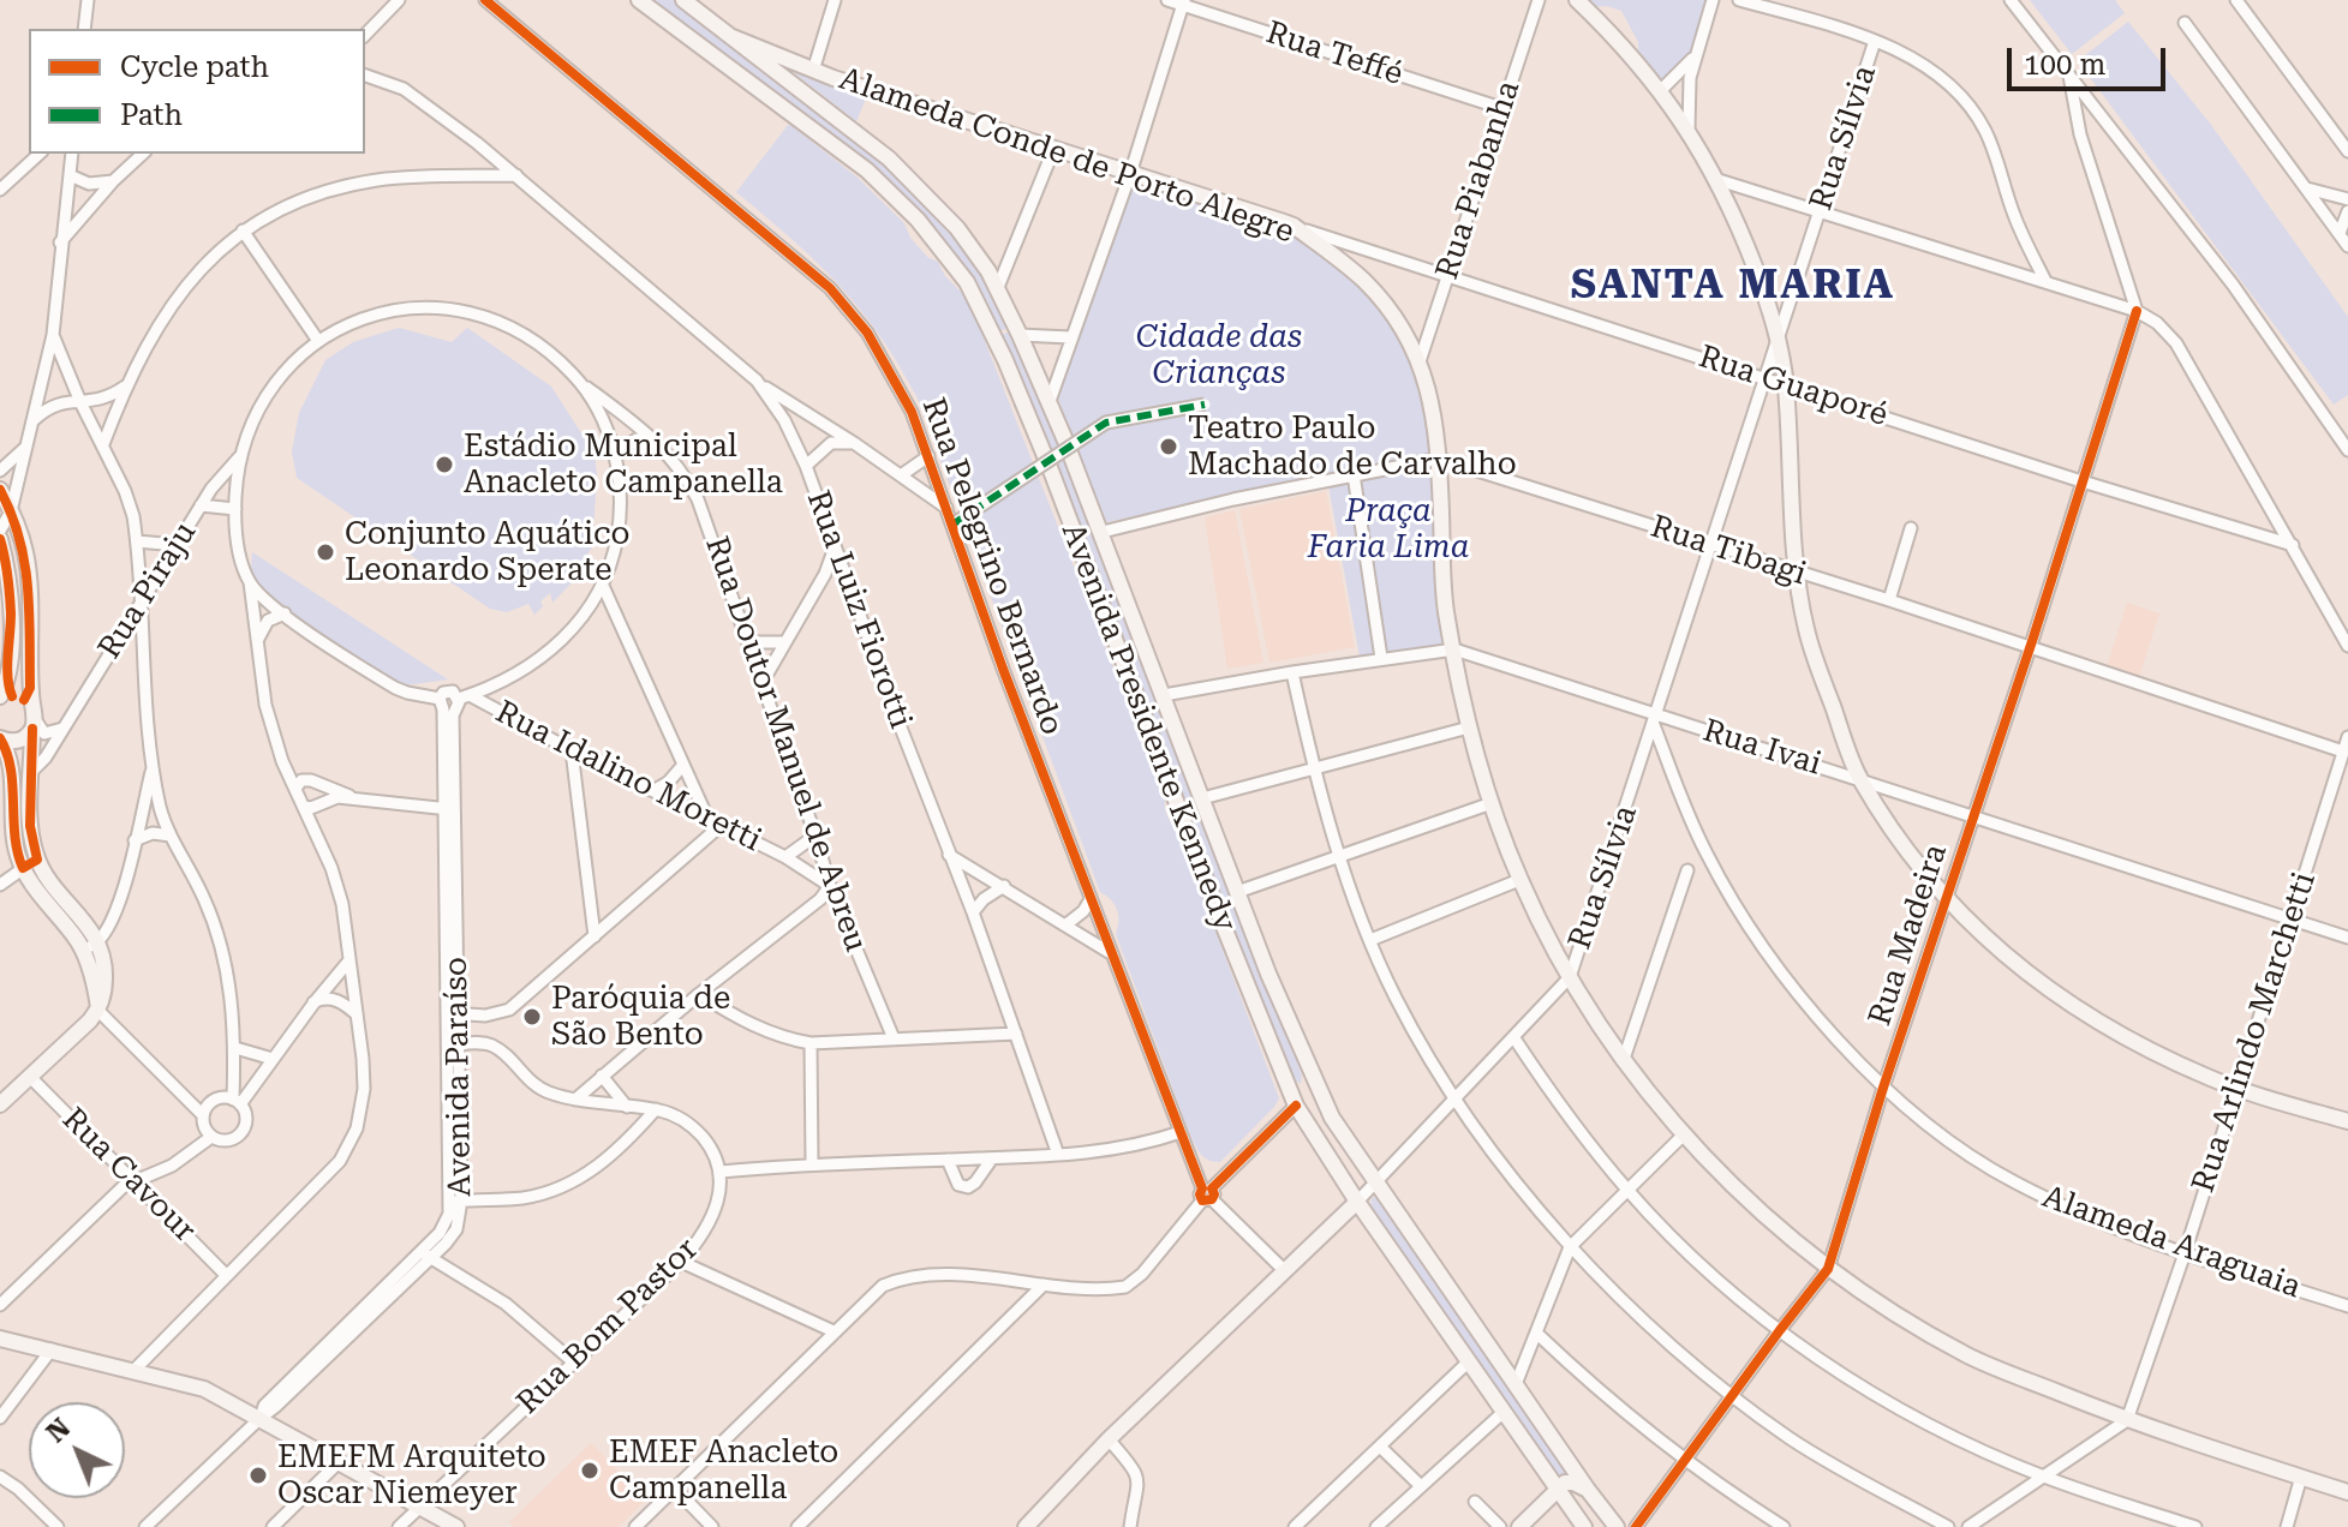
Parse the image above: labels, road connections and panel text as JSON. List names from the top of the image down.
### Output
{
  "streets": {
    "main road": ["Rua Sílvia", "Alameda Conde de Porto Alegre", "Avenida Presidente Kennedy"],
    "street": [
      "Rua Teffé",
      "Rua Piabanha",
      "Rua Guaporé",
      "Rua Tibagi",
      "Rua Pelegrino Bernardo",
      "Rua Piraju",
      "Rua Luiz Fiorotti",
      "Rua Doutor Manuel de Abreu",
      "Rua Ivai",
      "Rua Idalino Moretti",
      "Rua Madeira",
      "Rua Arlindo Marchetti",
      "Avenida Paraíso",
      "Rua Cavour",
      "Alameda Araguaia",
      "Rua Bom Pastor"
    ]
  },
  "crossings": [
    ["Rua Teffé", "Rua Piabanha"],
    ["Rua Sílvia", "Alameda Conde de Porto Alegre"],
    ["Rua Sílvia", "Rua Guaporé"],
    ["Rua Sílvia", "Rua Tibagi"],
    ["Rua Sílvia", "Rua Pelegrino Bernardo"],
    ["Rua Sílvia", "Avenida Presidente Kennedy"],
    ["Rua Sílvia", "Rua Ivai"],
    ["Rua Sílvia", "Alameda Araguaia"],
    ["Alameda Conde de Porto Alegre", "Rua Piabanha"],
    ["Alameda Conde de Porto Alegre", "Rua Guaporé"],
    ["Alameda Conde de Porto Alegre", "Rua Tibagi"],
    ["Alameda Conde de Porto Alegre", "Avenida Presidente Kennedy"],
    ["Alameda Conde de Porto Alegre", "Rua Ivai"],
    ["Alameda Conde de Porto Alegre", "Rua Madeira"],
    ["Alameda Conde de Porto Alegre", "Rua Arlindo Marchetti"],
    ["Rua Piabanha", "Rua Guaporé"],
    ["Rua Guaporé", "Rua Madeira"],
    ["Rua Tibagi", "Avenida Presidente Kennedy"],
    ["Rua Tibagi", "Rua Madeira"],
    ["Rua Tibagi", "Rua Arlindo Marchetti"],
    ["Avenida Presidente Kennedy", "Rua Ivai"],
    ["Rua Doutor Manuel de Abreu", "Rua Idalino Moretti"],
    ["Rua Ivai", "Rua Madeira"],
    ["Rua Ivai", "Rua Arlindo Marchetti"],
    ["Rua Ivai", "Alameda Araguaia"],
    ["Rua Idalino Moretti", "Avenida Paraíso"],
    ["Rua Madeira", "Alameda Araguaia"],
    ["Rua Arlindo Marchetti", "Alameda Araguaia"]
  ],
  "districts": ["SANTA MARIA"],
  "parks": ["Cidade das Crianças", "Praça Faria Lima"],
  "places": [
    "Teatro Paulo Machado de Carvalho",
    "Estádio Municipal Anacleto Campanella",
    "Conjunto Aquático Leonardo Sperate",
    "Paróquia de São Bento",
    "EMEF Anacleto Campanella",
    "EMEFM Arquiteto Oscar Niemeyer"
  ],
  "legend": ["Cycle path", "Path"],
  "scale_bar": "100 m",
  "north": "top left"
}
